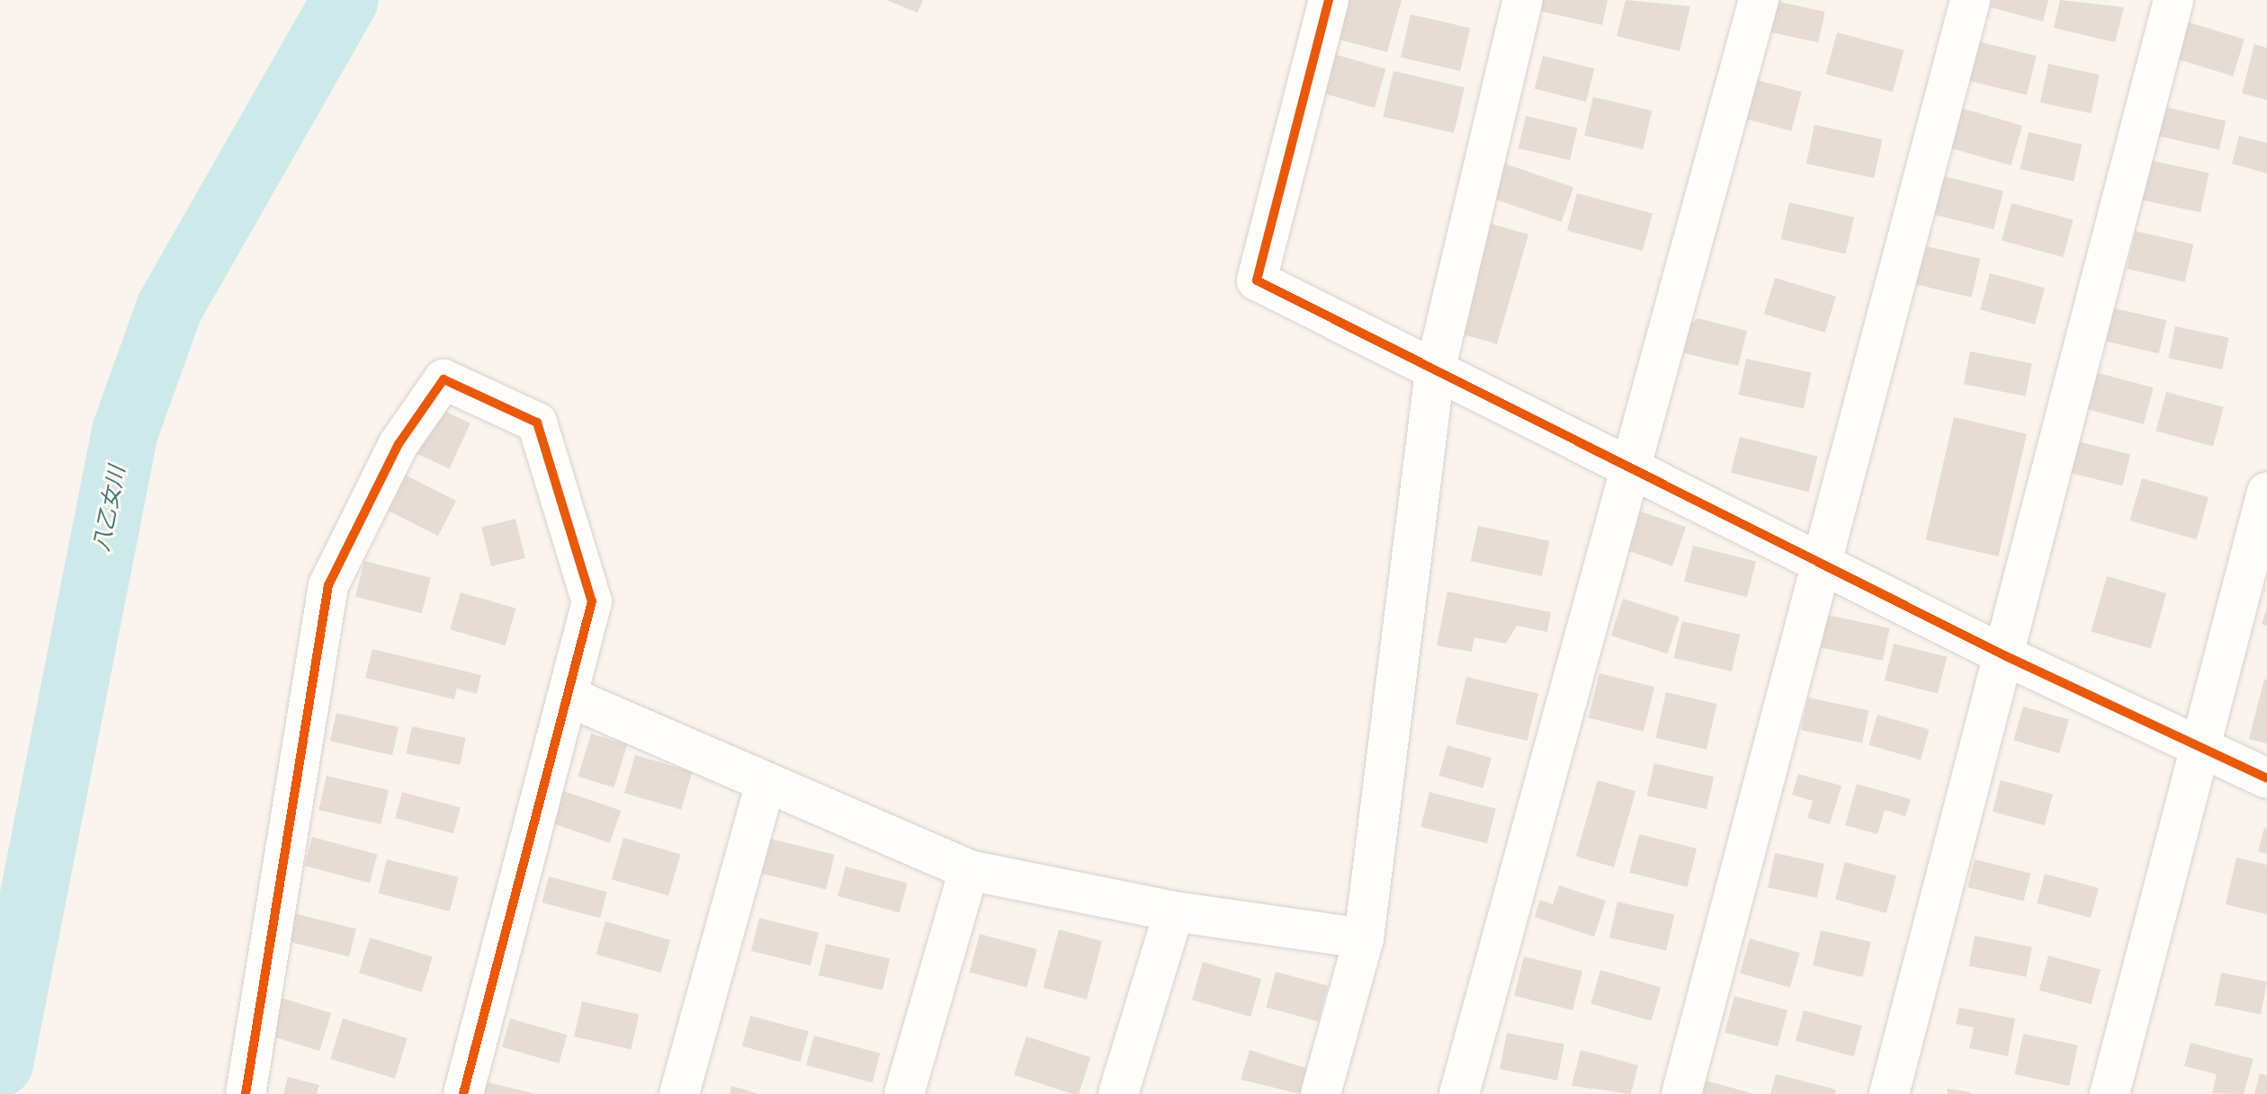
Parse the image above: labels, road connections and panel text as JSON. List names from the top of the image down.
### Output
{
  "water": ["八乙女川"]
}
